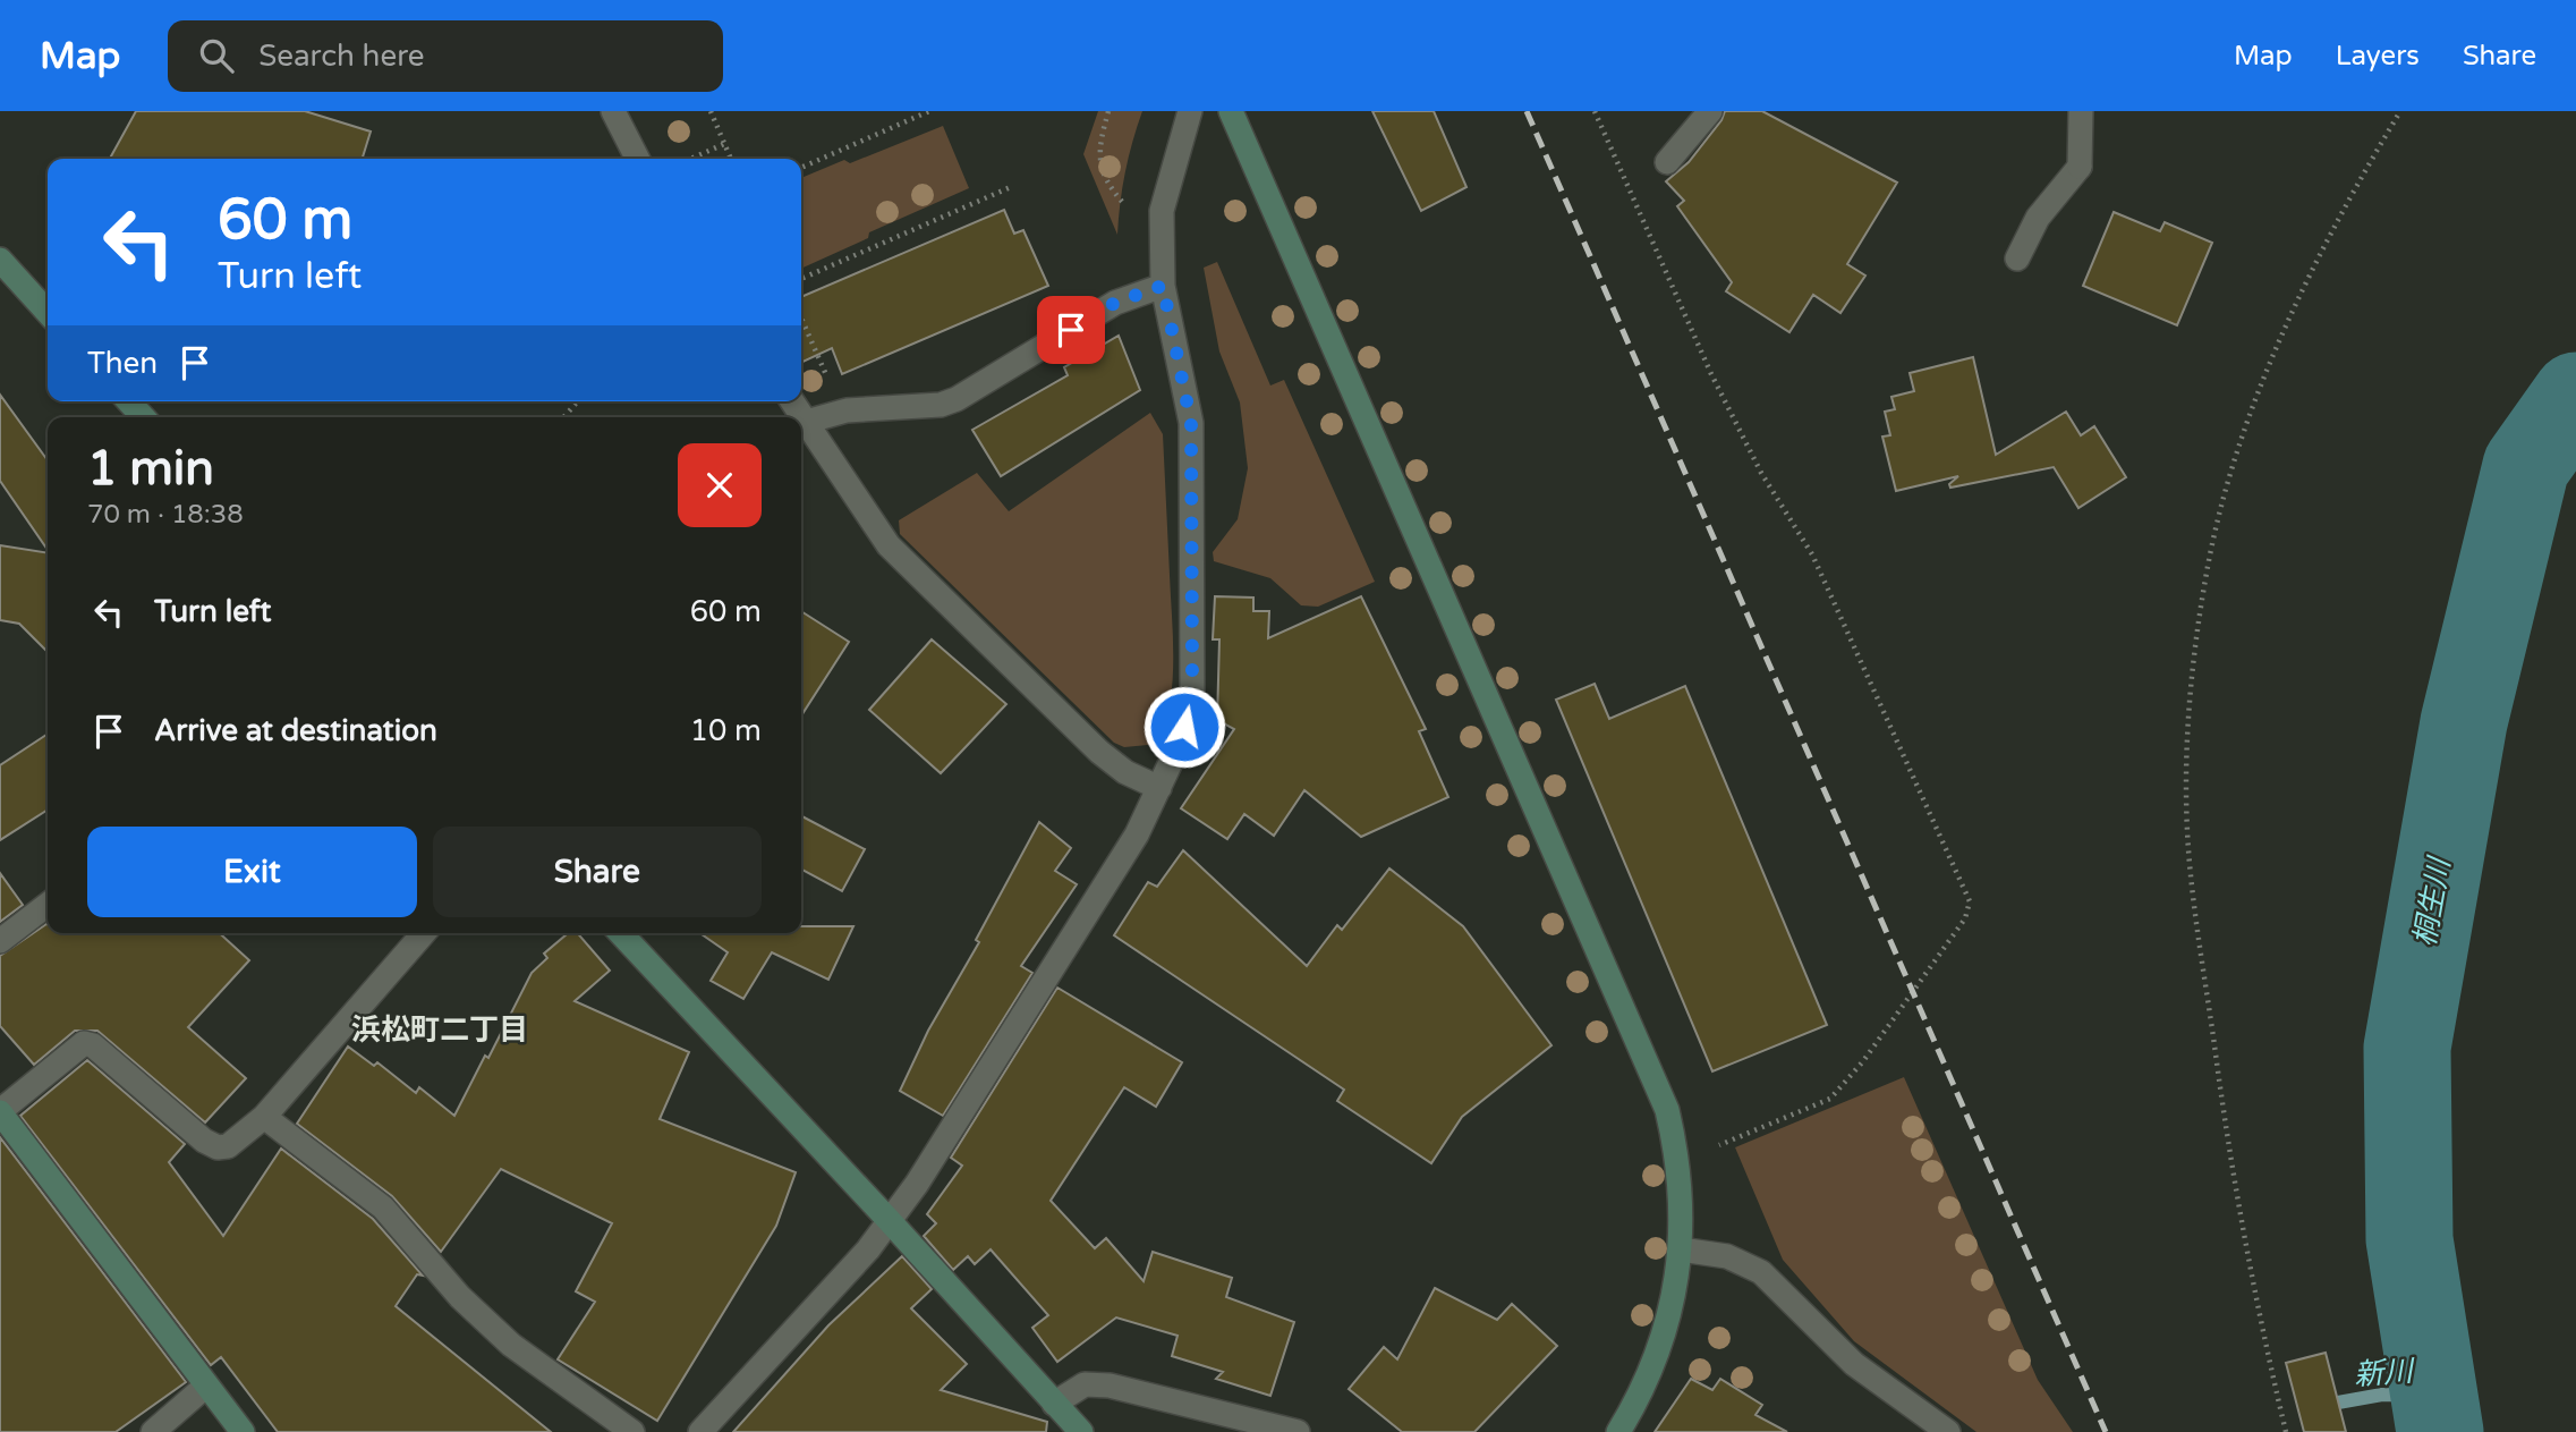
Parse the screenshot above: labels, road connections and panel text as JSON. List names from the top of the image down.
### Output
{
  "districts": ["浜松町二丁目"],
  "water": ["桐生川", "新川"],
  "page": {
    "header": "Map",
    "search": "Search here",
    "nav": ["Map", "Layers", "Share"],
    "turn": ["60 m", "Turn left"],
    "then": "Then",
    "heading": ["1 min", "70 m · 18:38"],
    "list": [
      {
        "name": "Turn left",
        "value": "60 m"
      },
      {
        "name": "Arrive at destination",
        "value": "10 m"
      }
    ],
    "buttons": ["Exit", "Share"]
  }
}
